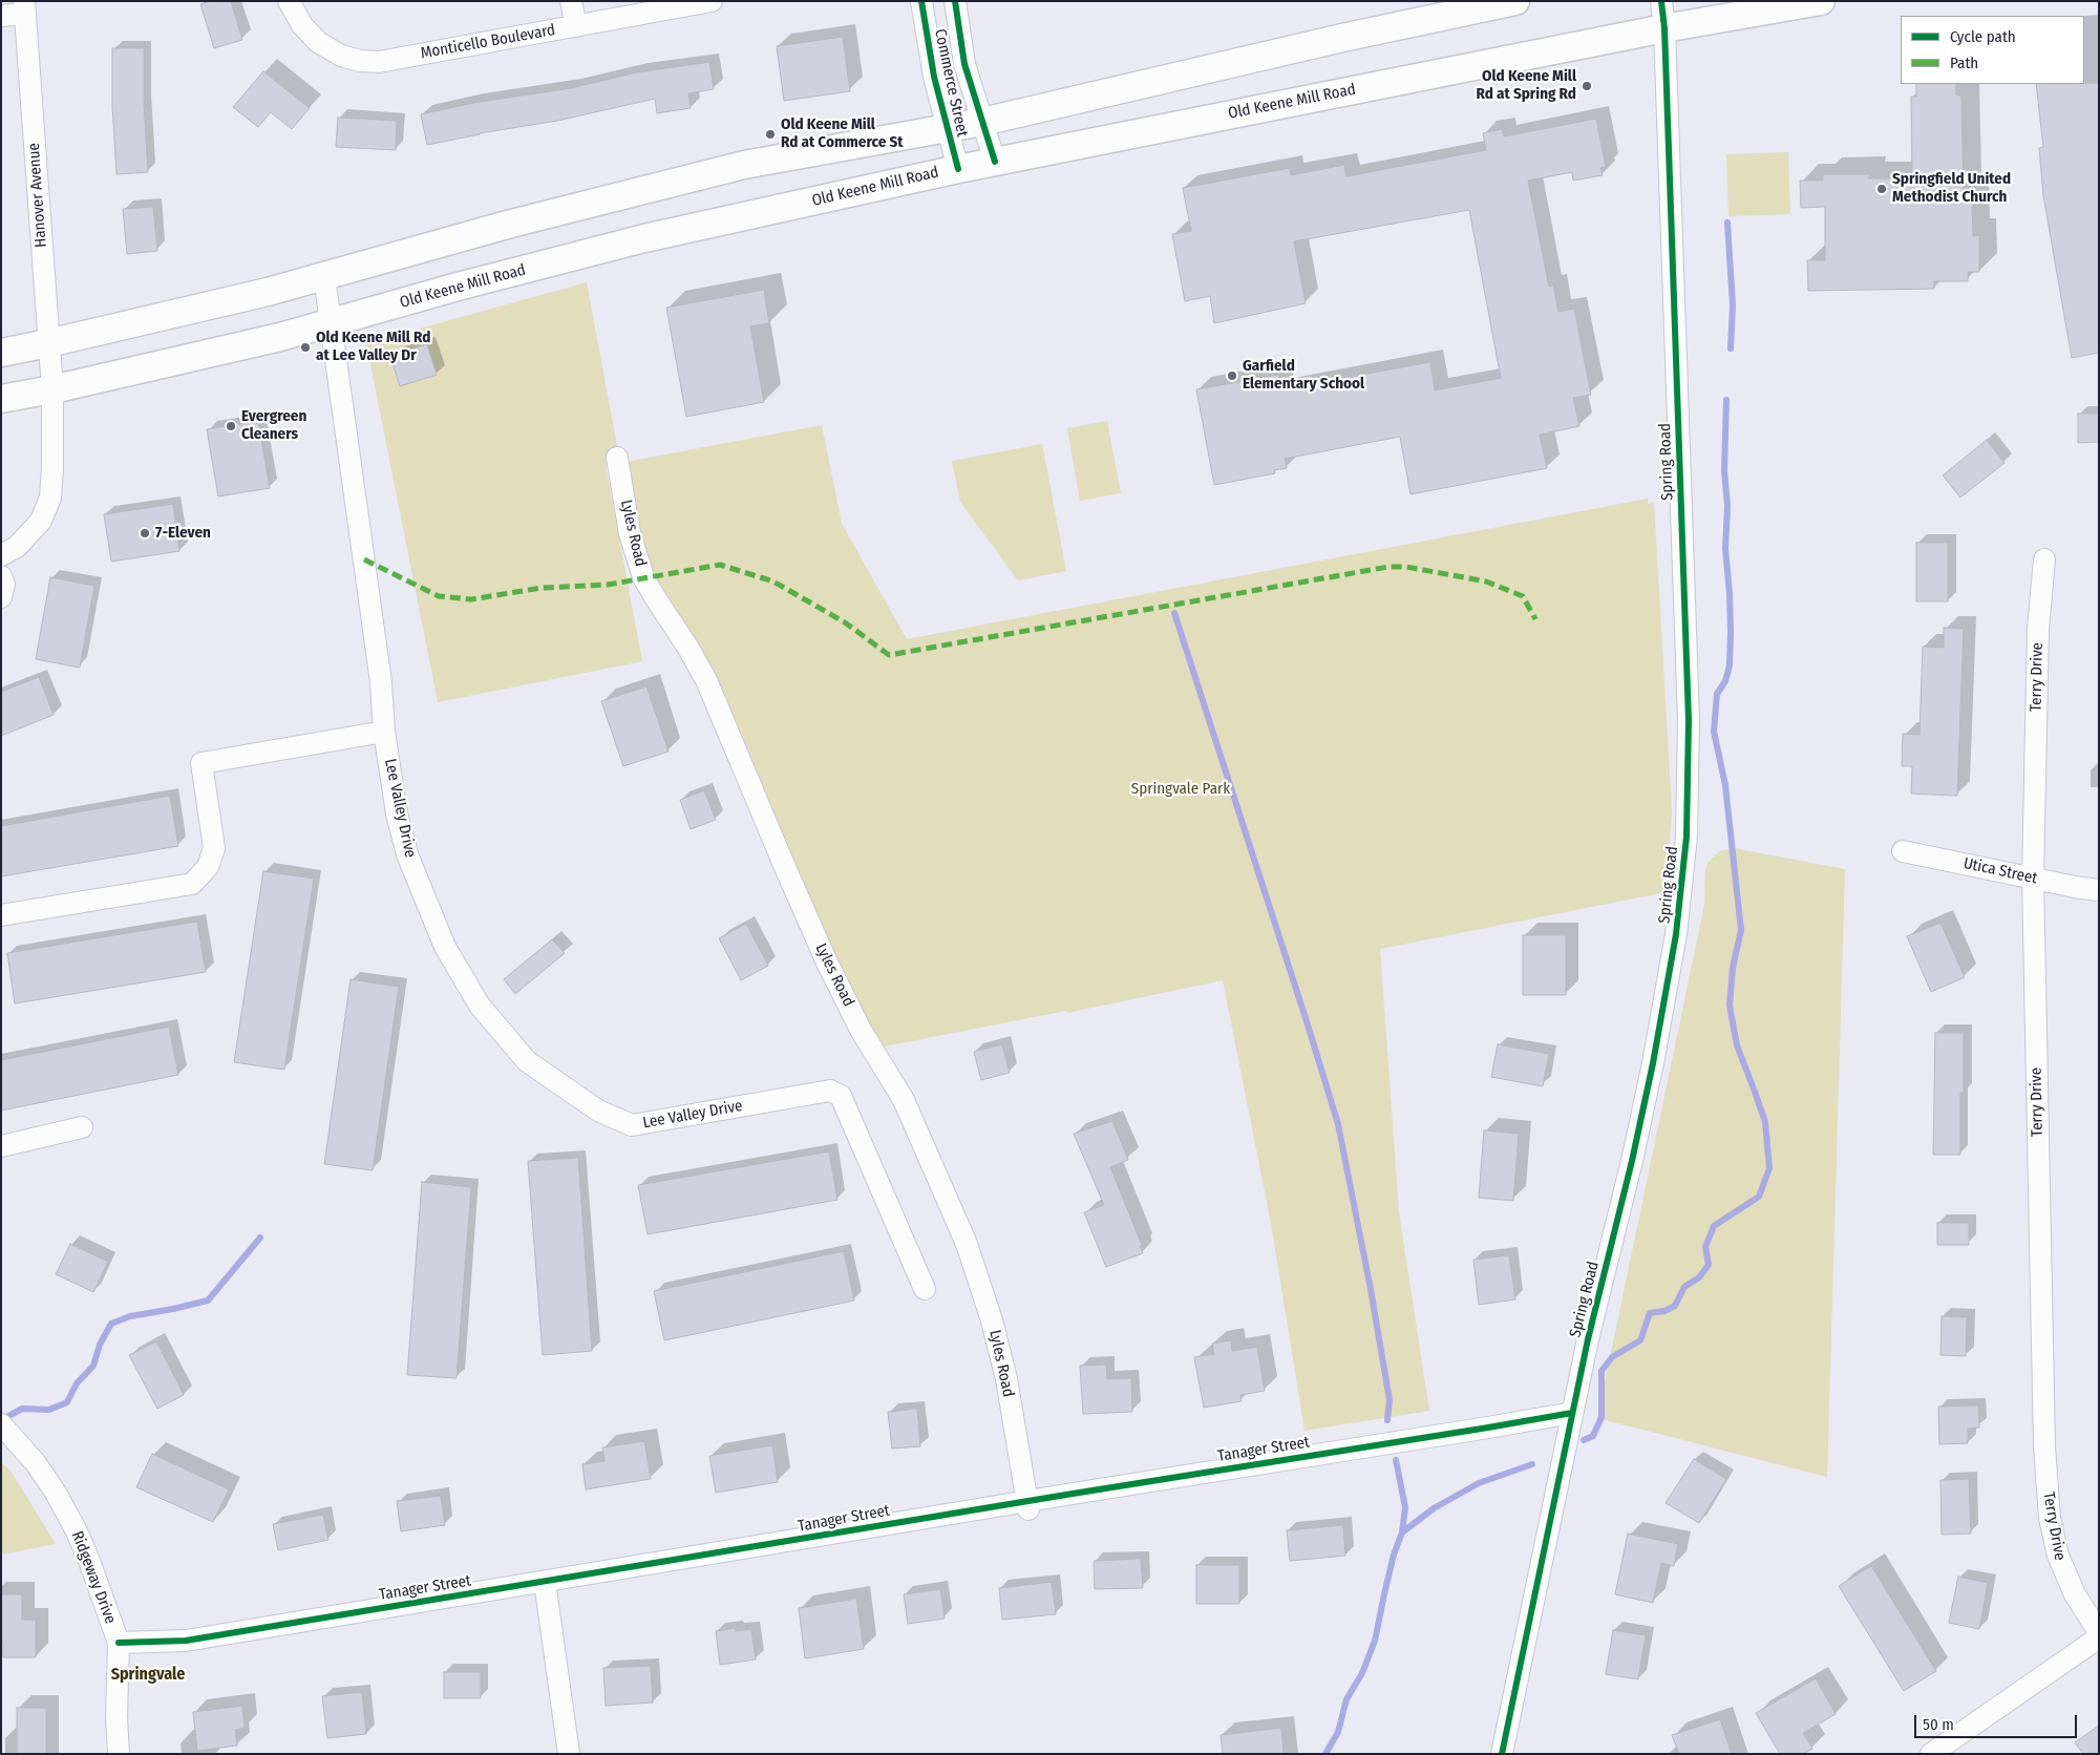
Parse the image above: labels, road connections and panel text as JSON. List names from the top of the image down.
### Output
{
  "streets": {
    "main road": ["Old Keene Mill Road"],
    "street": [
      "Monticello Boulevard",
      "Commerce Street",
      "Hanover Avenue",
      "Spring Road",
      "Lyles Road",
      "Terry Drive",
      "Lee Valley Drive",
      "Utica Street",
      "Tanager Street",
      "Ridgeway Drive"
    ]
  },
  "crossings": [
    ["Commerce Street", "Old Keene Mill Road"],
    ["Old Keene Mill Road", "Hanover Avenue"],
    ["Old Keene Mill Road", "Spring Road"],
    ["Old Keene Mill Road", "Lee Valley Drive"],
    ["Spring Road", "Tanager Street"],
    ["Lyles Road", "Tanager Street"],
    ["Terry Drive", "Utica Street"],
    ["Tanager Street", "Ridgeway Drive"]
  ],
  "districts": ["Springvale"],
  "parks": ["Springvale Park"],
  "places": [
    "Old Keene Mill Rd at Spring Rd",
    "Old Keene Mill Rd at Commerce St",
    "Springfield United Methodist Church",
    "Old Keene Mill Rd at Lee Valley Dr",
    "Garfield Elementary School",
    "Evergreen Cleaners",
    "7-Eleven"
  ],
  "legend": ["Cycle path", "Path"],
  "scale_bar": "50 m"
}
